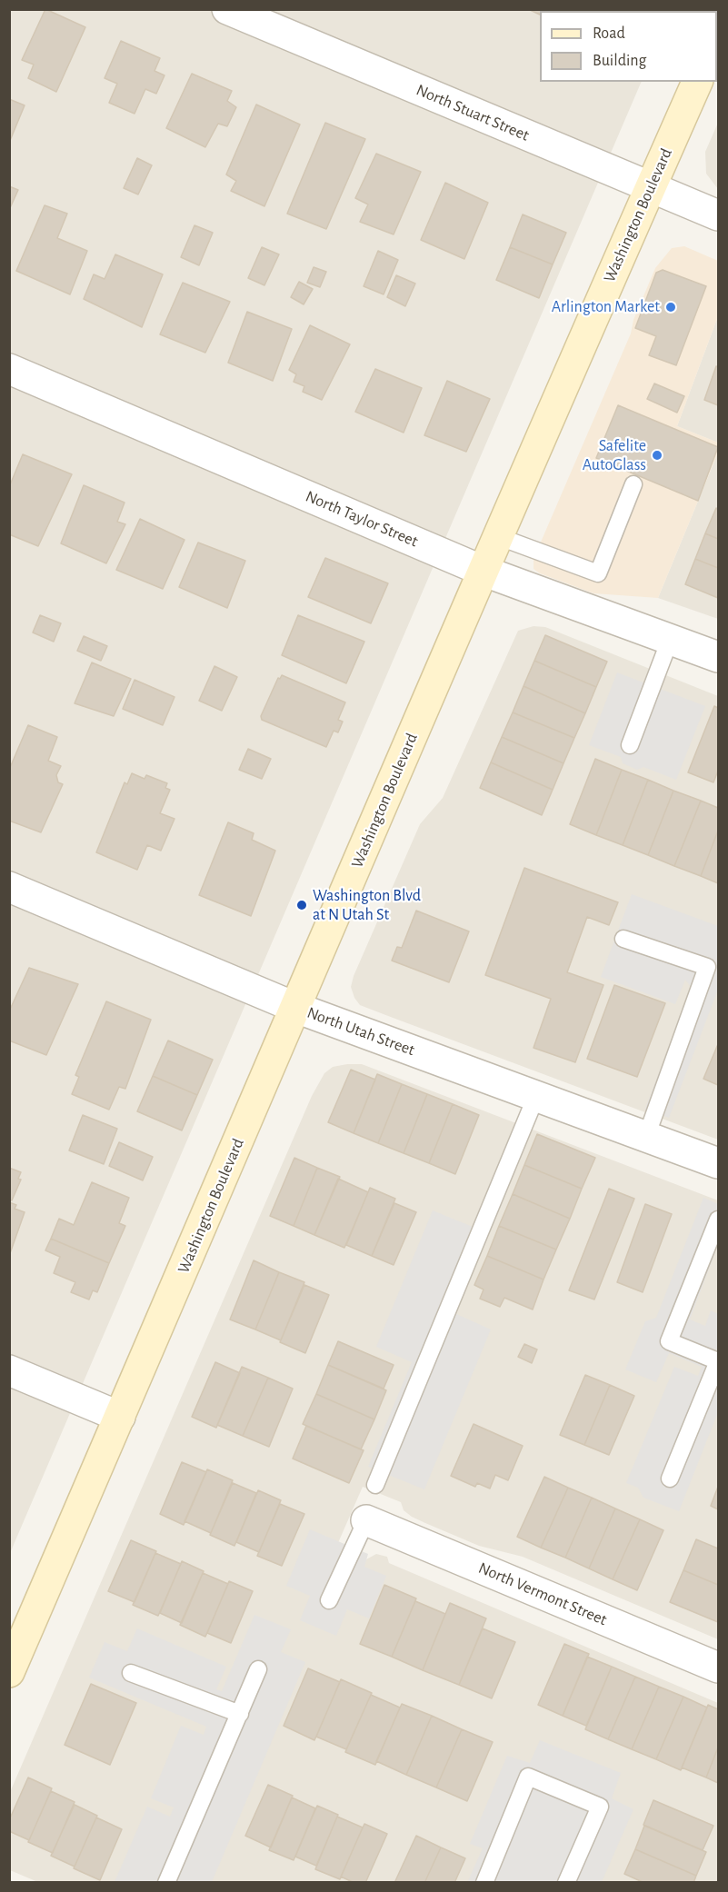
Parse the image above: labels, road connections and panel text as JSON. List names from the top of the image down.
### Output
{
  "streets": {
    "main road": ["Washington Boulevard"],
    "street": [
      "North Stuart Street",
      "North Taylor Street",
      "North Utah Street",
      "North Vermont Street"
    ]
  },
  "crossings": [
    ["North Stuart Street", "Washington Boulevard"],
    ["Washington Boulevard", "North Taylor Street"],
    ["Washington Boulevard", "North Utah Street"]
  ],
  "places": ["Arlington Market", "Safelite AutoGlass", "Washington Blvd at N Utah St"],
  "legend": ["Road", "Building"]
}
